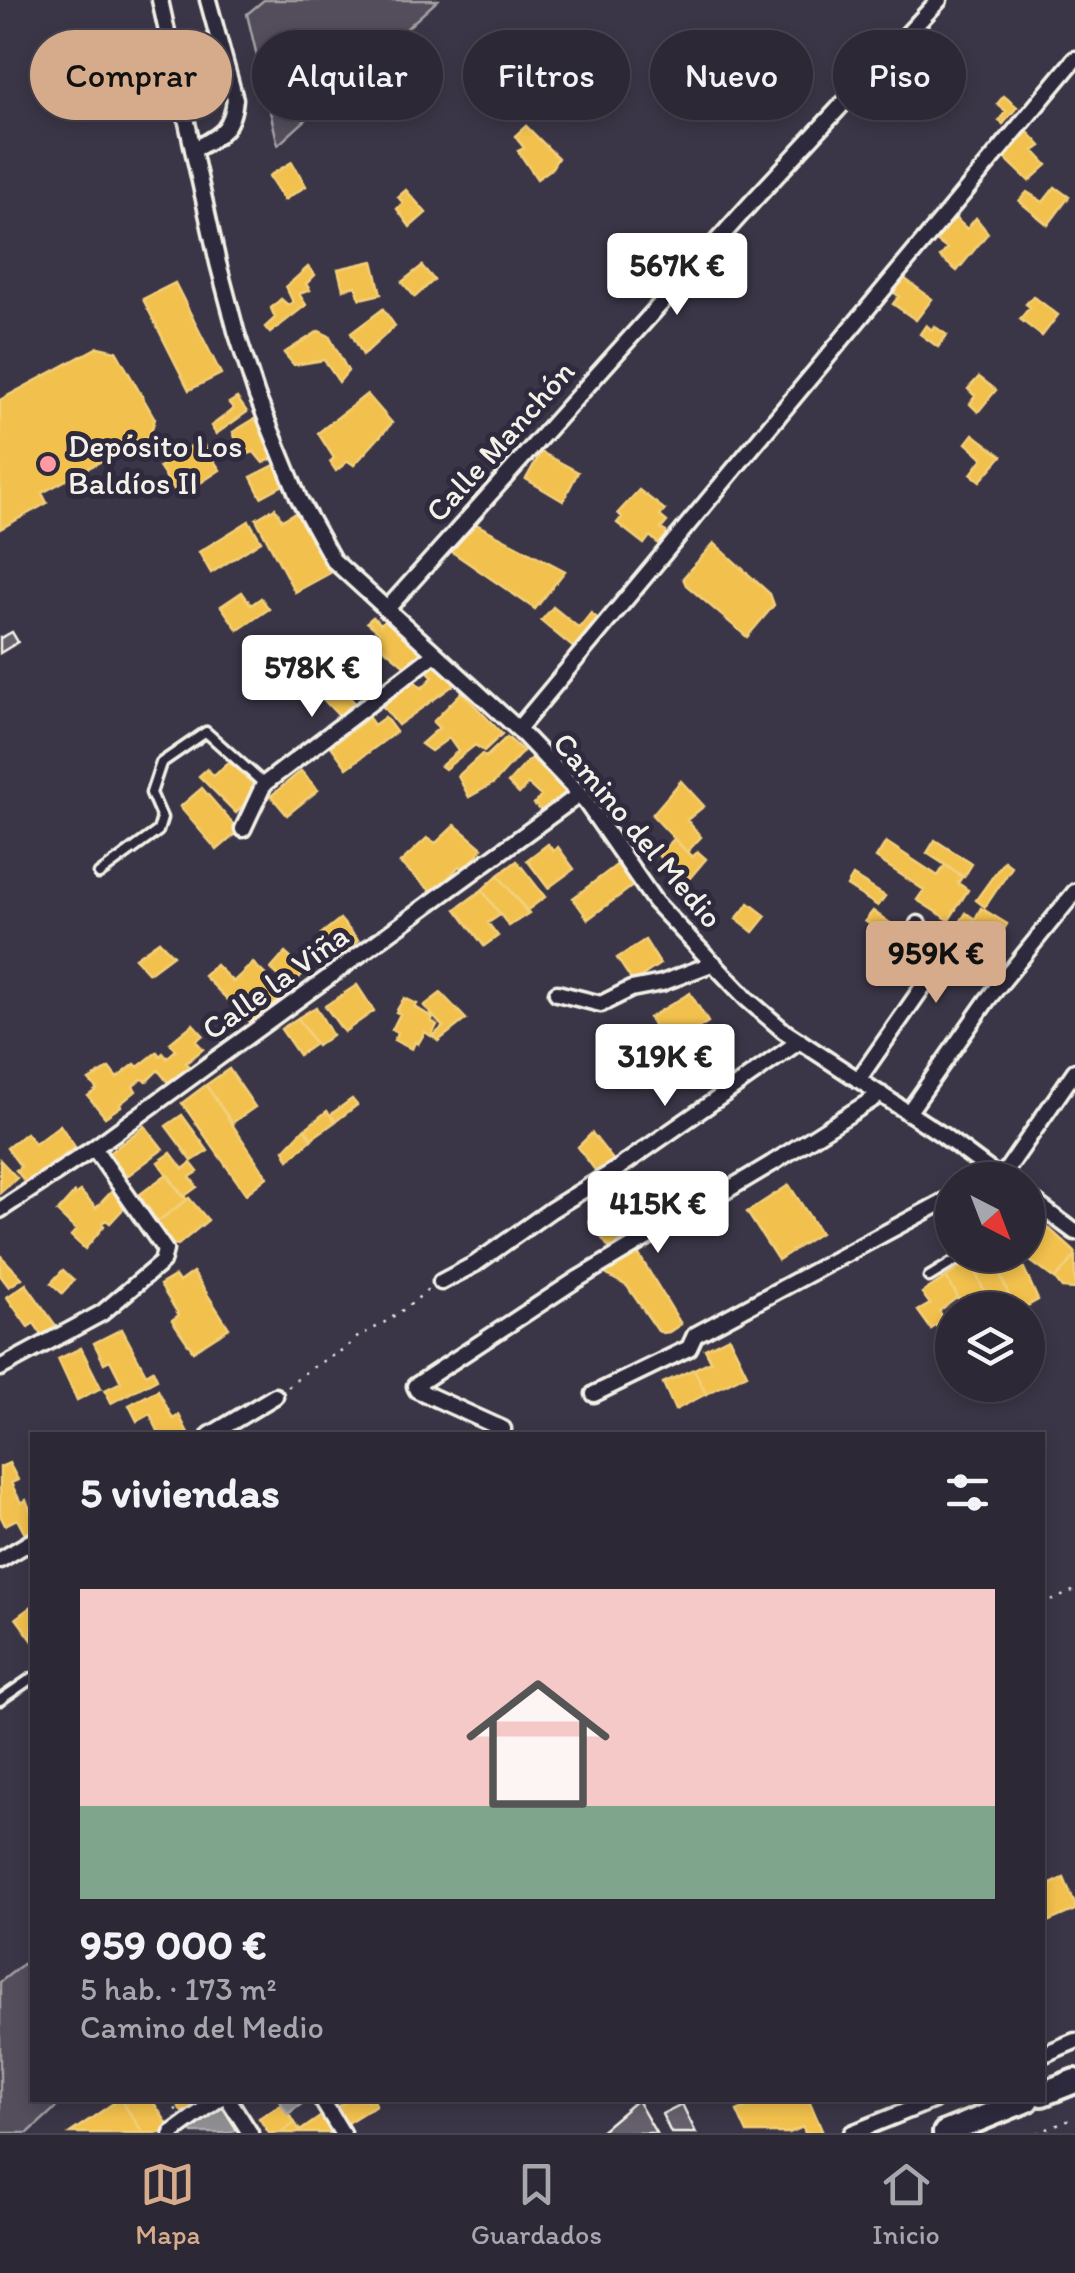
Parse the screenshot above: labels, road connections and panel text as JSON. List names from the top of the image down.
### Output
{
  "streets": {
    "street": ["Calle Manchón", "Camino del Medio", "Calle la Viña"]
  },
  "crossings": [
    ["Calle Manchón", "Camino del Medio"],
    ["Camino del Medio", "Calle la Viña"]
  ],
  "places": ["Depósito Los Baldíos II"],
  "north": "bottom right",
  "page": {
    "chip": [
      "Comprar",
      "Alquilar",
      "Filtros",
      "Nuevo",
      "Piso"
    ],
    "price": [
      "567K €",
      "578K €",
      "959K €",
      "319K €",
      "415K €"
    ],
    "heading": "5 viviendas",
    "list": [
      {
        "name": "959 000 €",
        "note": "5 hab. · 173 m² · Camino del Medio"
      }
    ],
    "tabs": ["Mapa", "Guardados", "Inicio"]
  }
}
